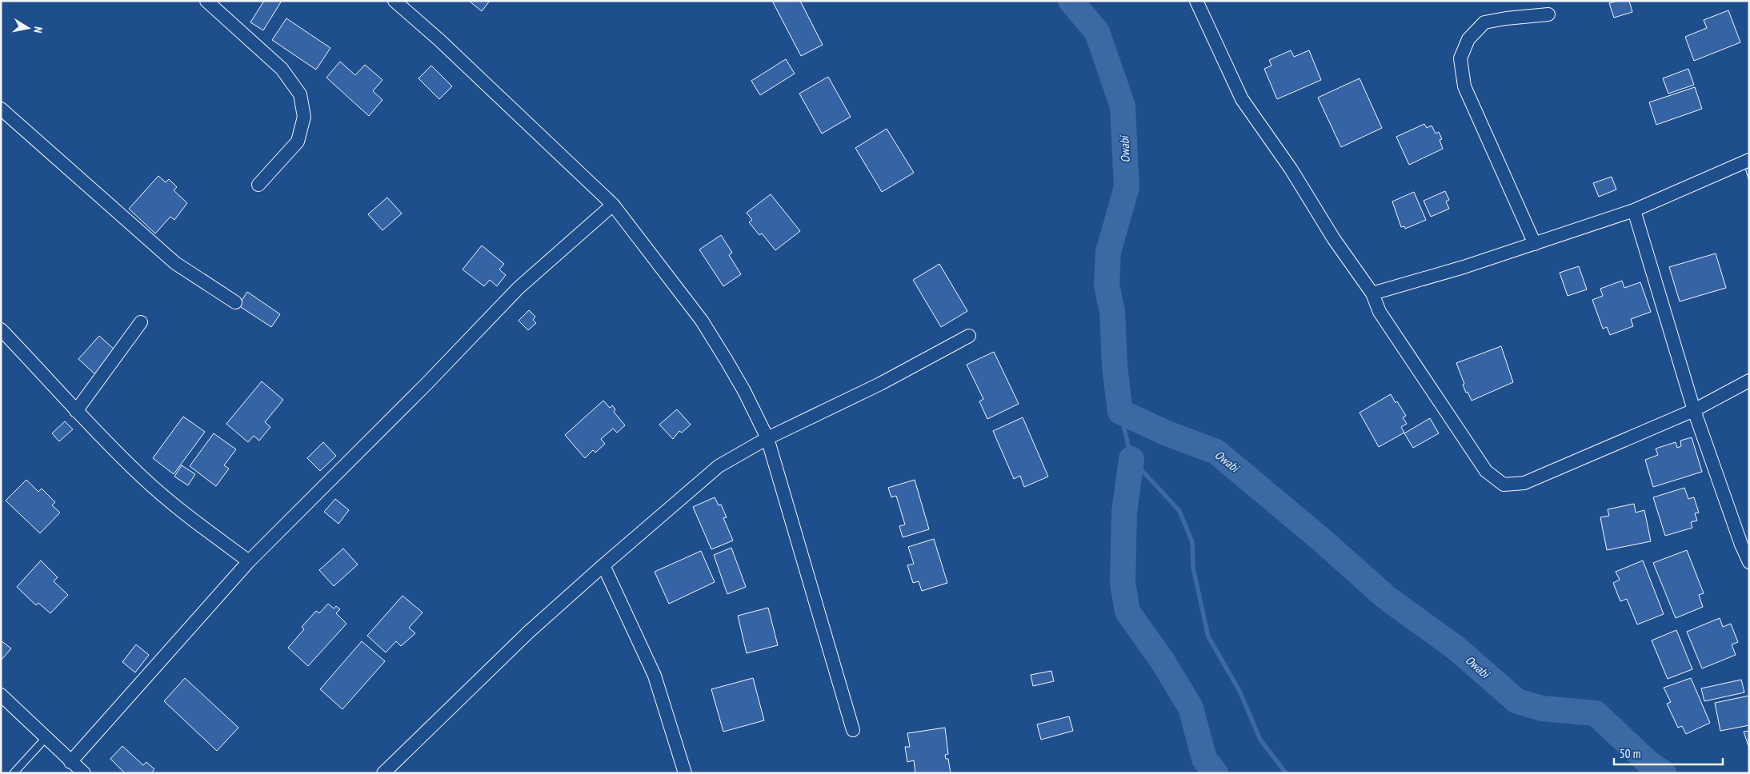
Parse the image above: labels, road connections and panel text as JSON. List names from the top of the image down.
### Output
{
  "water": ["Owabi"],
  "scale_bar": "50 m",
  "north": "right"
}
